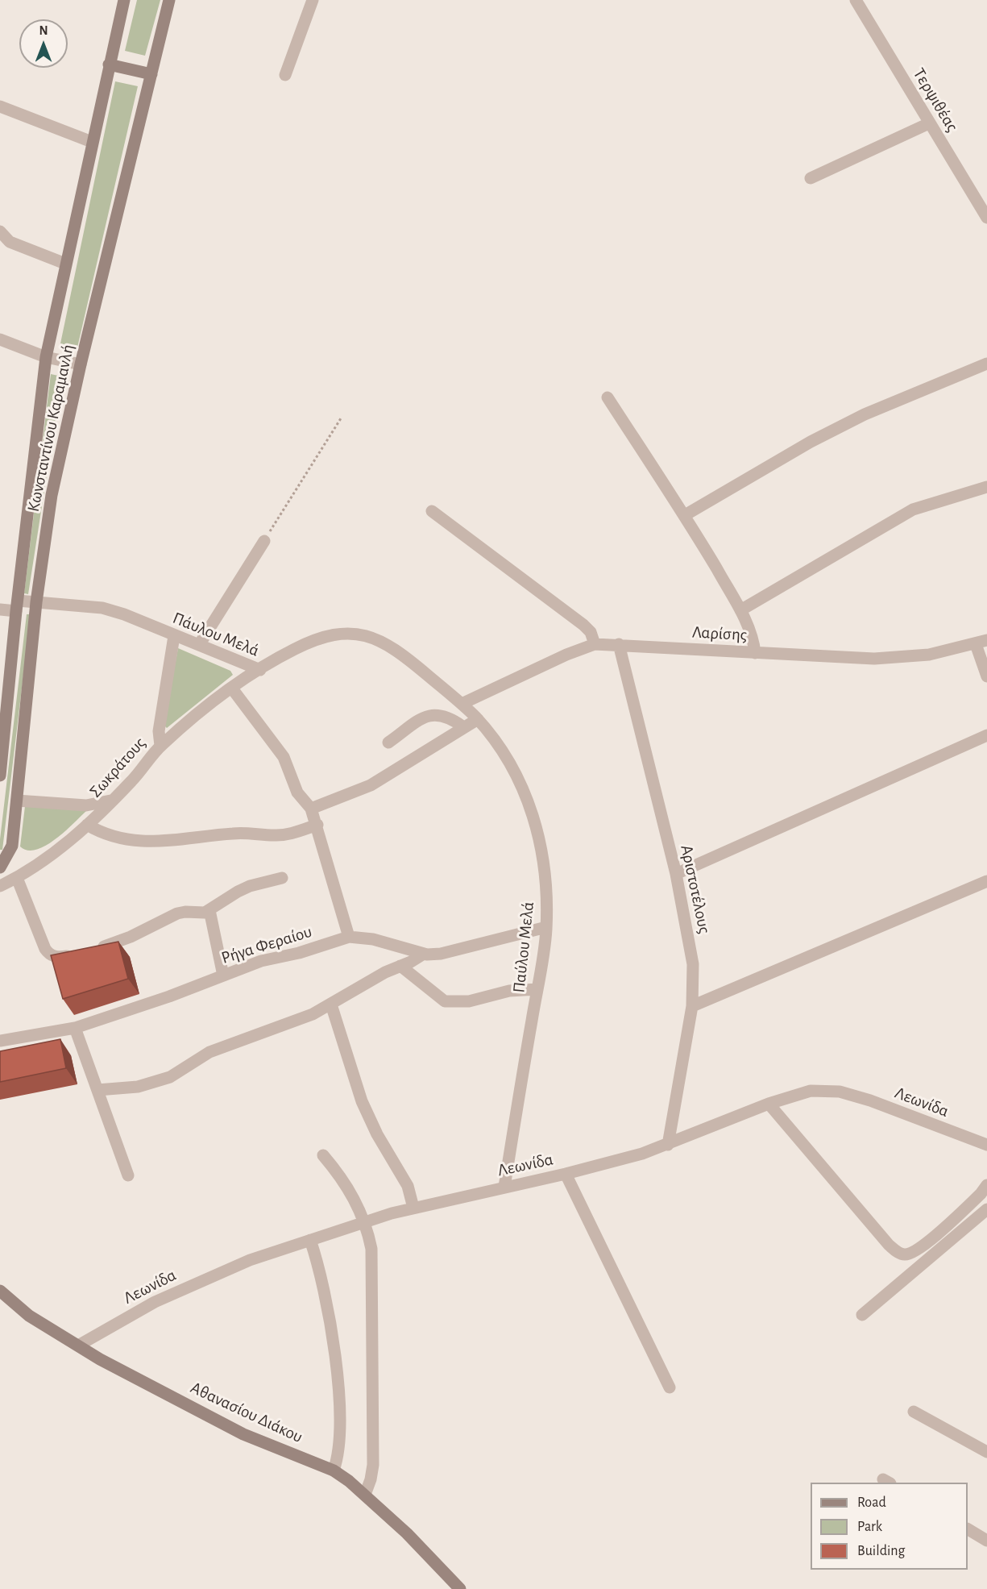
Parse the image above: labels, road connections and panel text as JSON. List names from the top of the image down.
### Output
{
  "streets": {
    "street": [
      "Τερψιθέας",
      "Κωνσταντίνου Καραμανλή",
      "Λαρίσης",
      "Πάυλου Μελά",
      "Σωκράτους",
      "Αριστοτέλους",
      "Ρήγα Φεραίου",
      "Παύλου Μελά",
      "Λεωνίδα",
      "Αθανασίου Διάκου"
    ]
  },
  "crossings": [
    ["Κωνσταντίνου Καραμανλή", "Πάυλου Μελά"],
    ["Λαρίσης", "Πάυλου Μελά"],
    ["Λαρίσης", "Αριστοτέλους"],
    ["Λαρίσης", "Παύλου Μελά"],
    ["Πάυλου Μελά", "Σωκράτους"],
    ["Πάυλου Μελά", "Παύλου Μελά"],
    ["Αριστοτέλους", "Λεωνίδα"],
    ["Ρήγα Φεραίου", "Παύλου Μελά"],
    ["Παύλου Μελά", "Λεωνίδα"],
    ["Λεωνίδα", "Αθανασίου Διάκου"]
  ],
  "legend": ["Road", "Park", "Building"],
  "north": "top"
}
